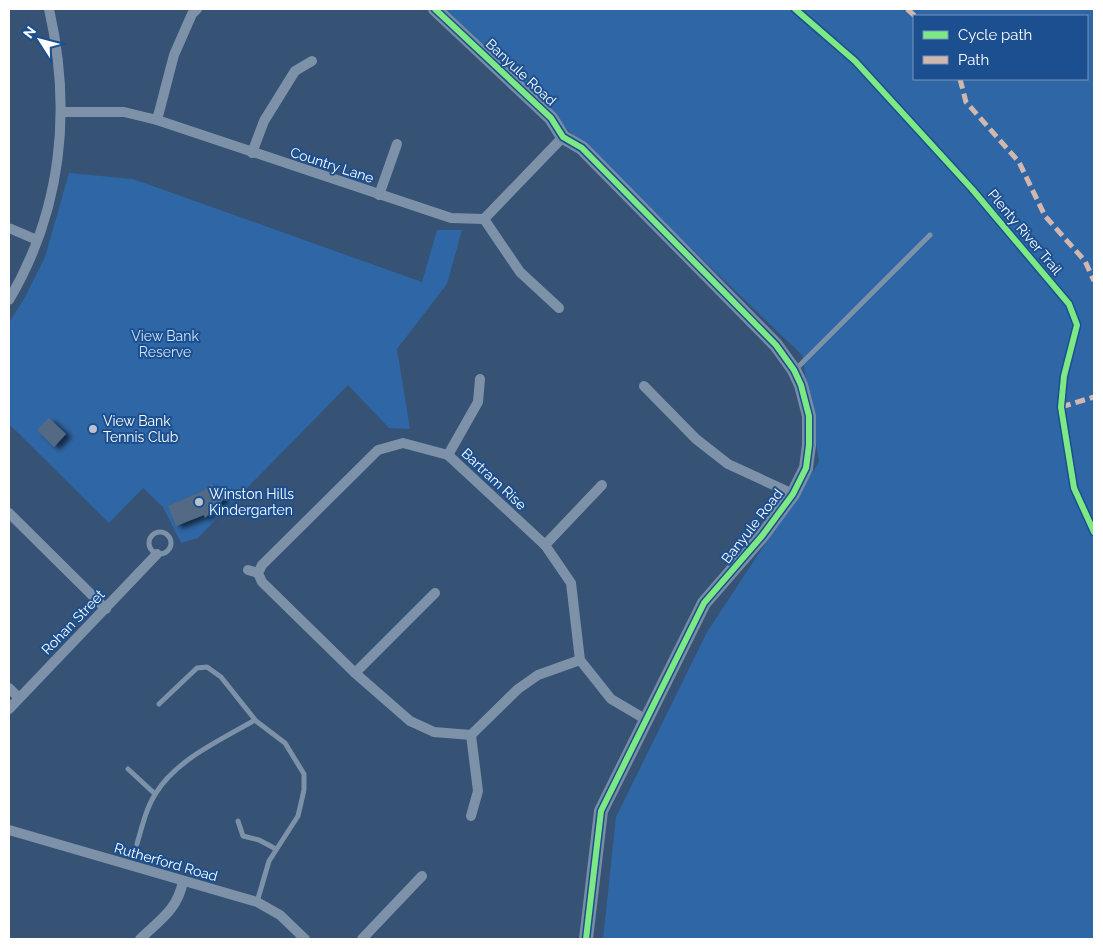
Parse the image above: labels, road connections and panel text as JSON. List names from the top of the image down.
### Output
{
  "streets": {
    "street": [
      "Banyule Road",
      "Country Lane",
      "Bartram Rise",
      "Rohan Street",
      "Rutherford Road"
    ],
    "cycle path": ["Plenty River Trail"]
  },
  "parks": ["View Bank Reserve"],
  "places": ["View Bank Tennis Club", "Winston Hills Kindergarten"],
  "legend": ["Cycle path", "Path"],
  "north": "top left"
}
